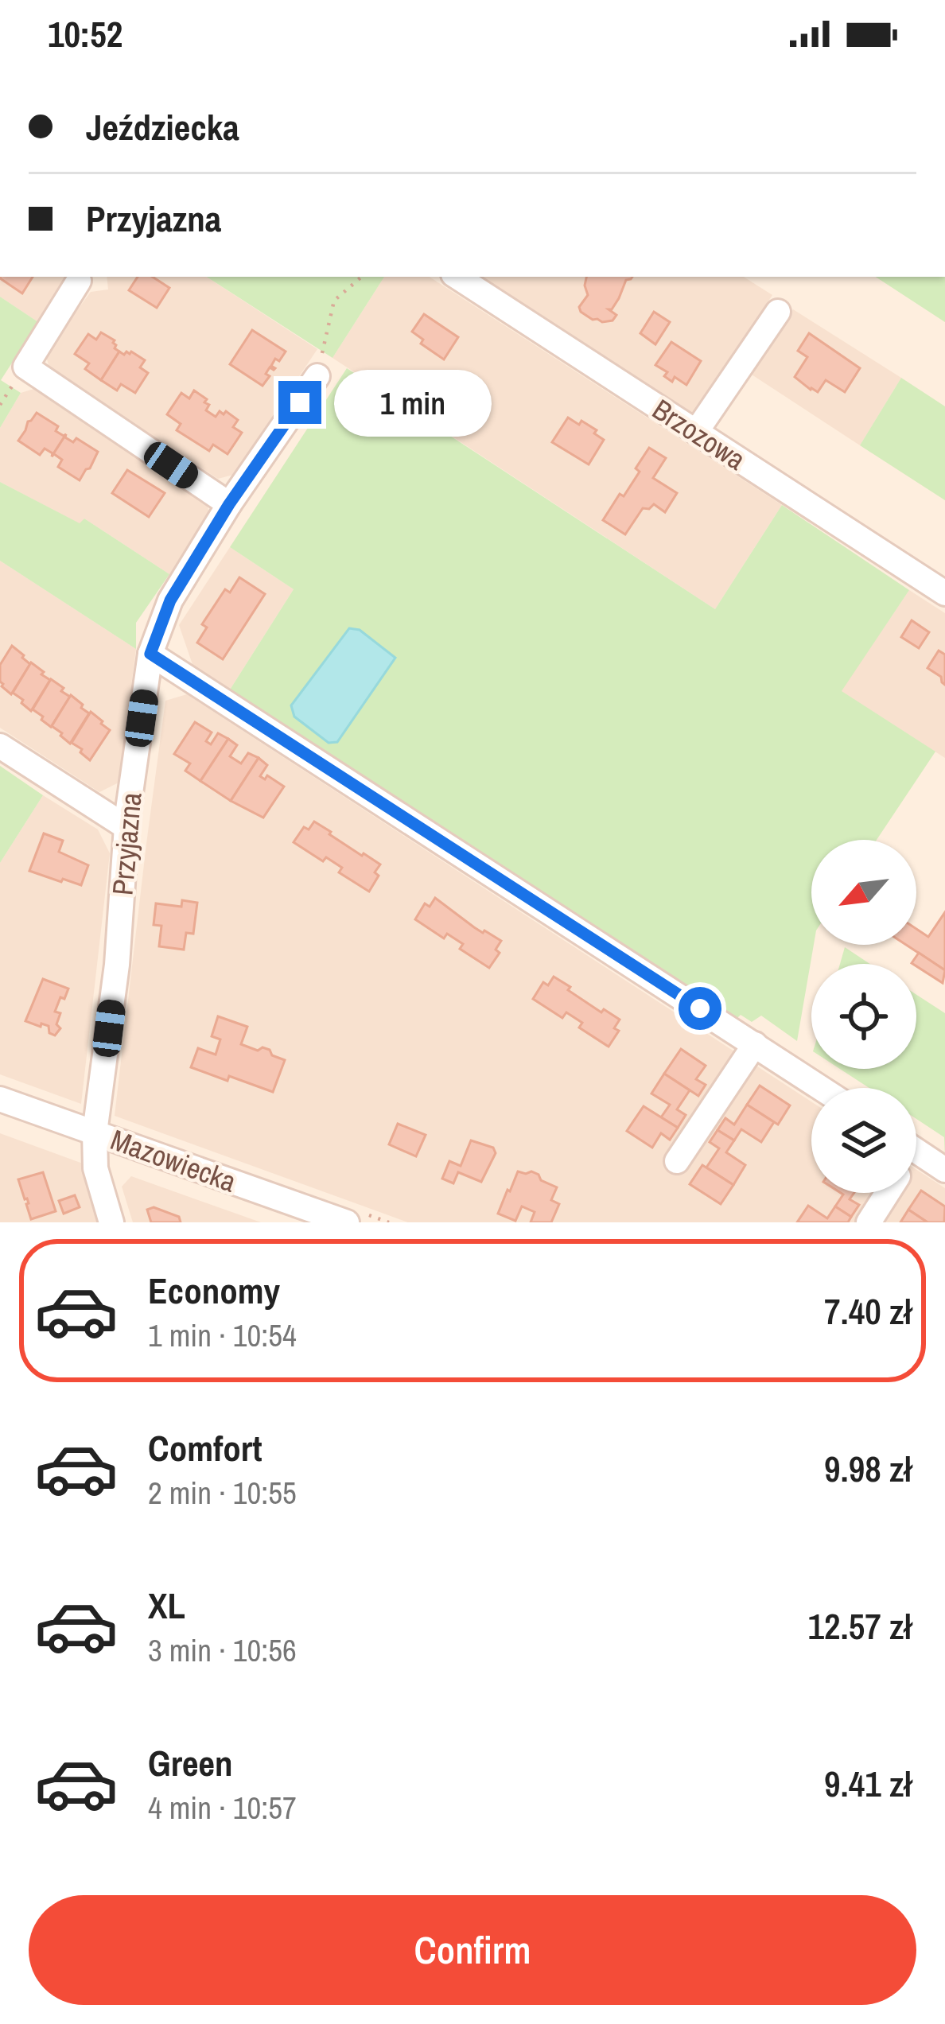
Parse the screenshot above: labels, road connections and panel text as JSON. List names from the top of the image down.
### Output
{
  "streets": {
    "street": ["Brzozowa", "Przyjazna", "Mazowiecka"]
  },
  "crossings": [
    ["Przyjazna", "Mazowiecka"]
  ],
  "north": "bottom left",
  "page": {
    "status": "10:52",
    "banner": ["Jeździecka", "Przyjazna"],
    "bubble": "1 min",
    "list": [
      {
        "name": "Economy",
        "note": "1 min · 10:54",
        "value": "7.40 zł"
      },
      {
        "name": "Comfort",
        "note": "2 min · 10:55",
        "value": "9.98 zł"
      },
      {
        "name": "XL",
        "note": "3 min · 10:56",
        "value": "12.57 zł"
      },
      {
        "name": "Green",
        "note": "4 min · 10:57",
        "value": "9.41 zł"
      }
    ],
    "buttons": "Confirm"
  }
}
